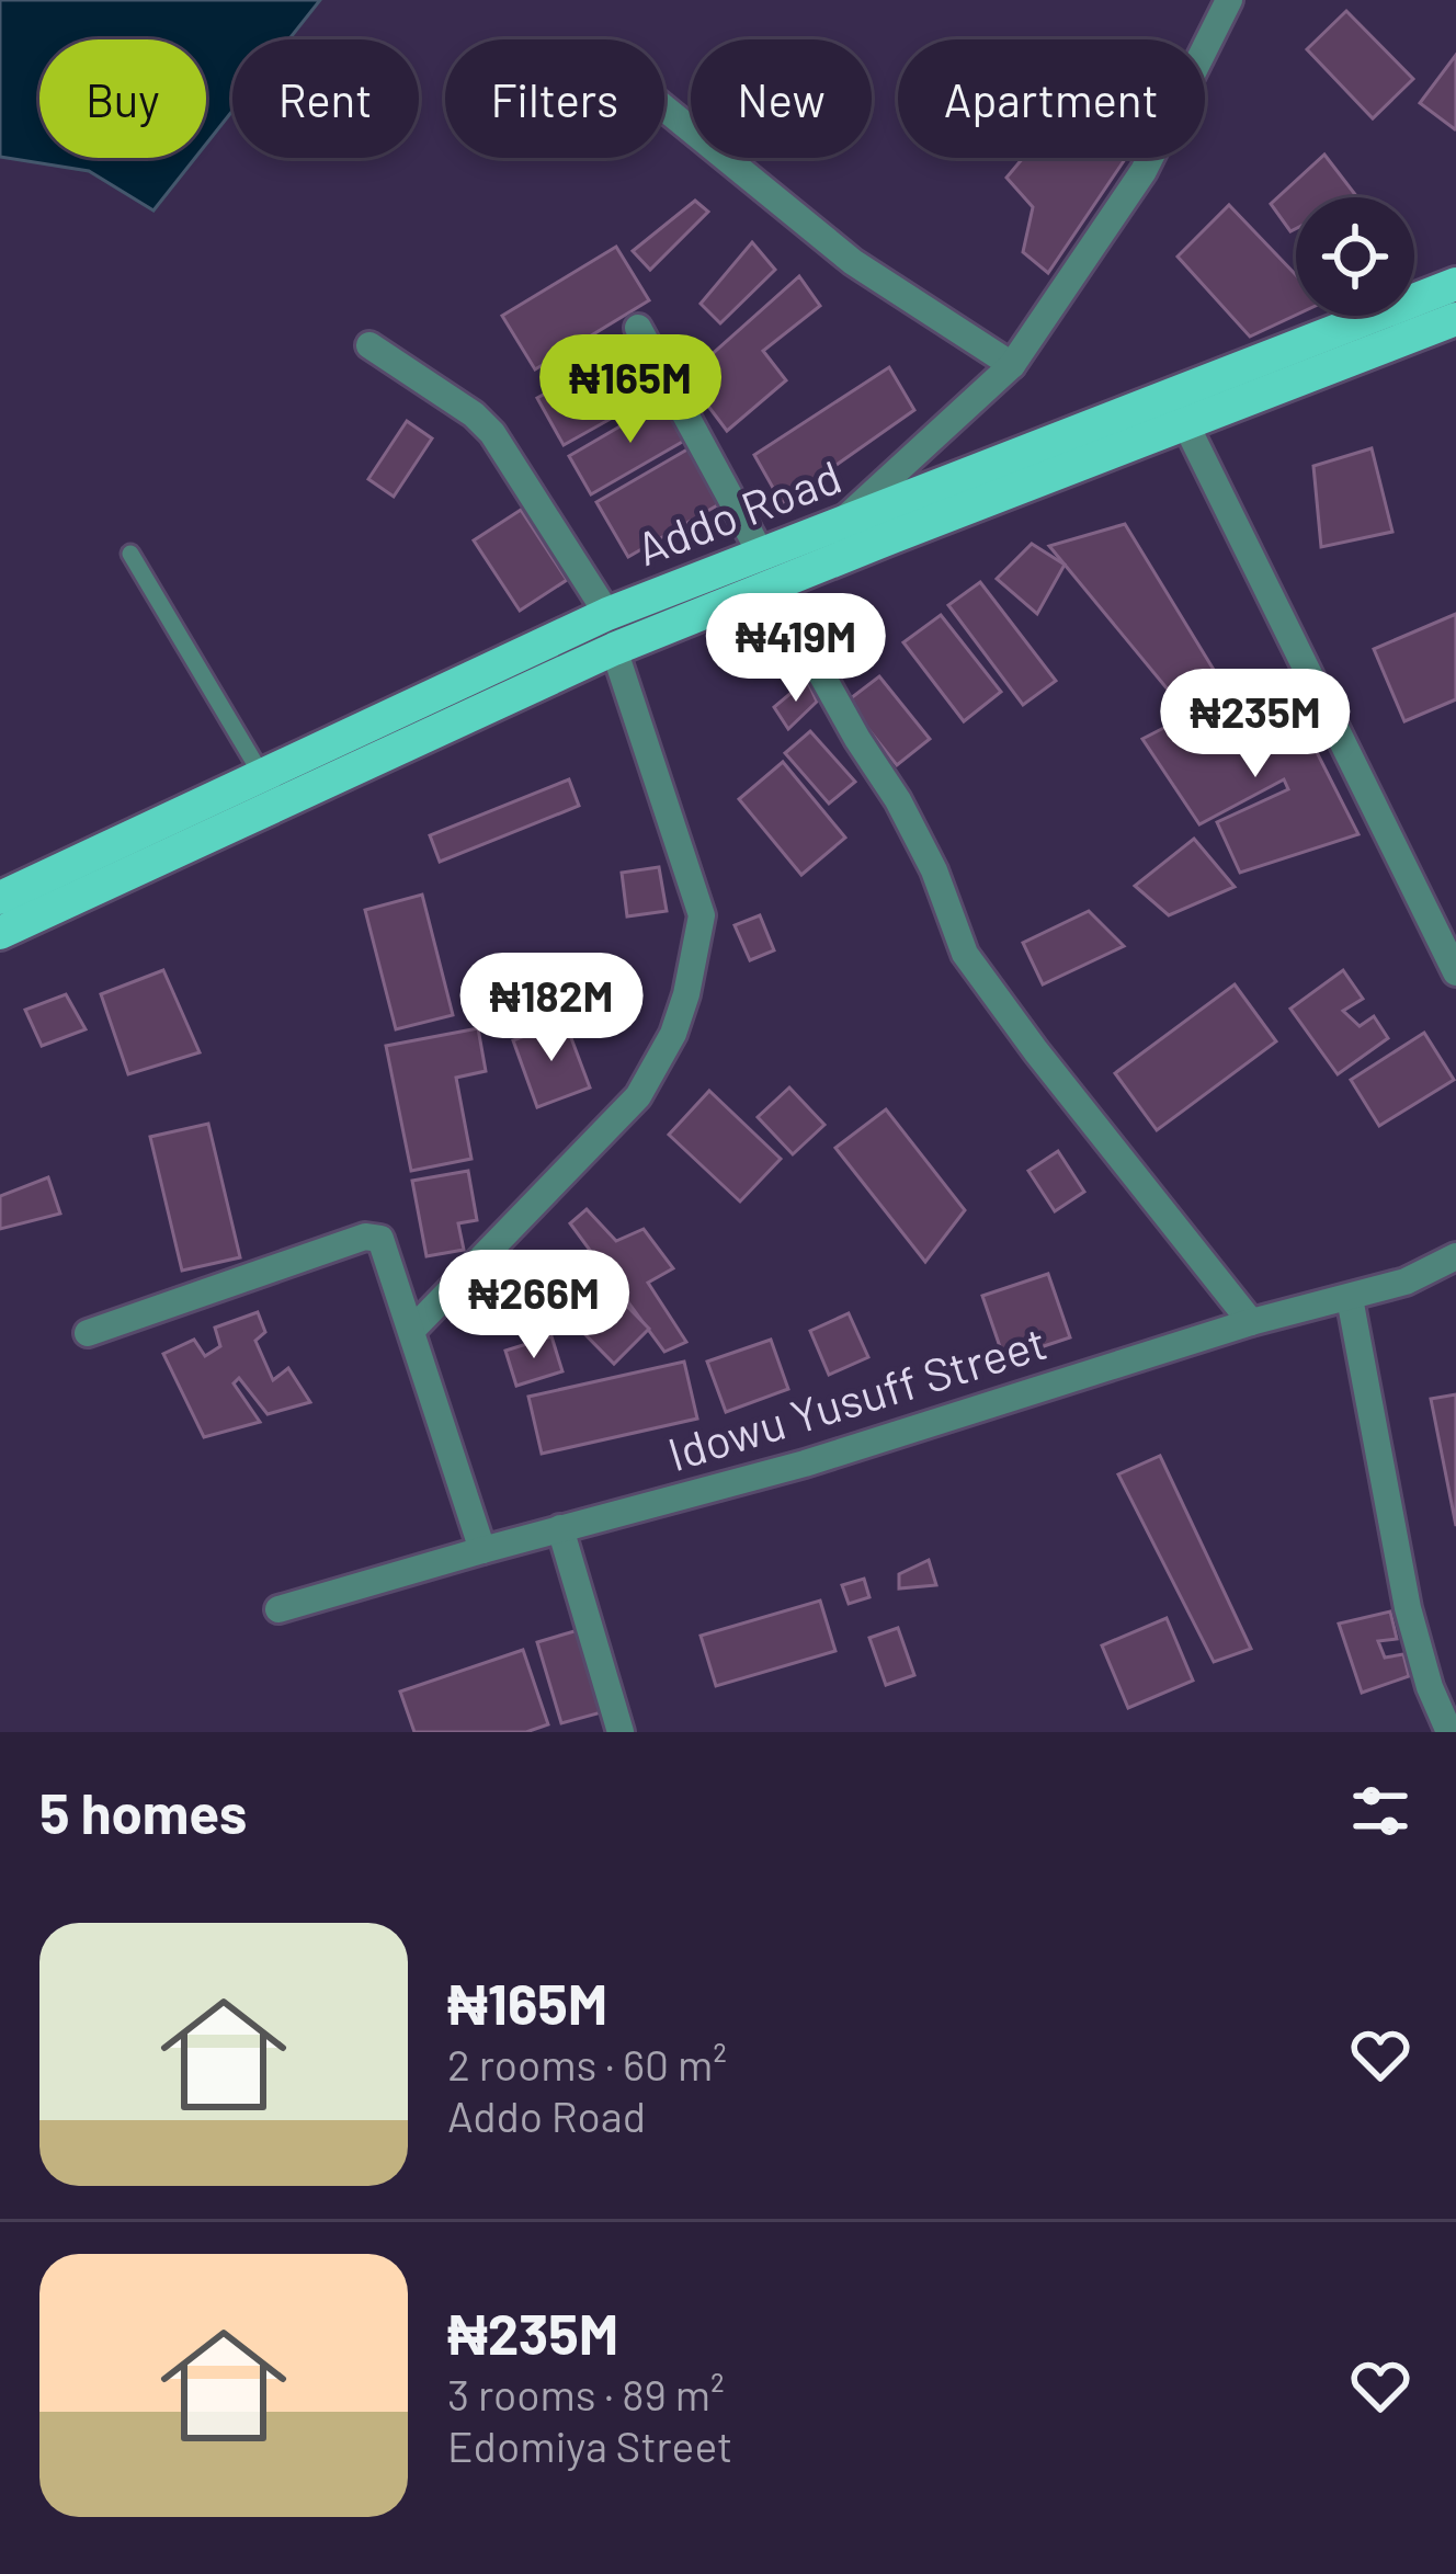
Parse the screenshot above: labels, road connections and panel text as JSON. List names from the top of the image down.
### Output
{
  "streets": {
    "main road": ["Addo Road"],
    "street": ["Idowu Yusuff Street"]
  },
  "page": {
    "chip": [
      "Buy",
      "Rent",
      "Filters",
      "New",
      "Apartment"
    ],
    "price": [
      "₦165M",
      "₦419M",
      "₦235M",
      "₦182M",
      "₦266M"
    ],
    "heading": "5 homes",
    "list": [
      {
        "name": "₦165M",
        "note": "2 rooms · 60 m² · Addo Road"
      },
      {
        "name": "₦235M",
        "note": "3 rooms · 89 m² · Edomiya Street"
      }
    ]
  }
}
